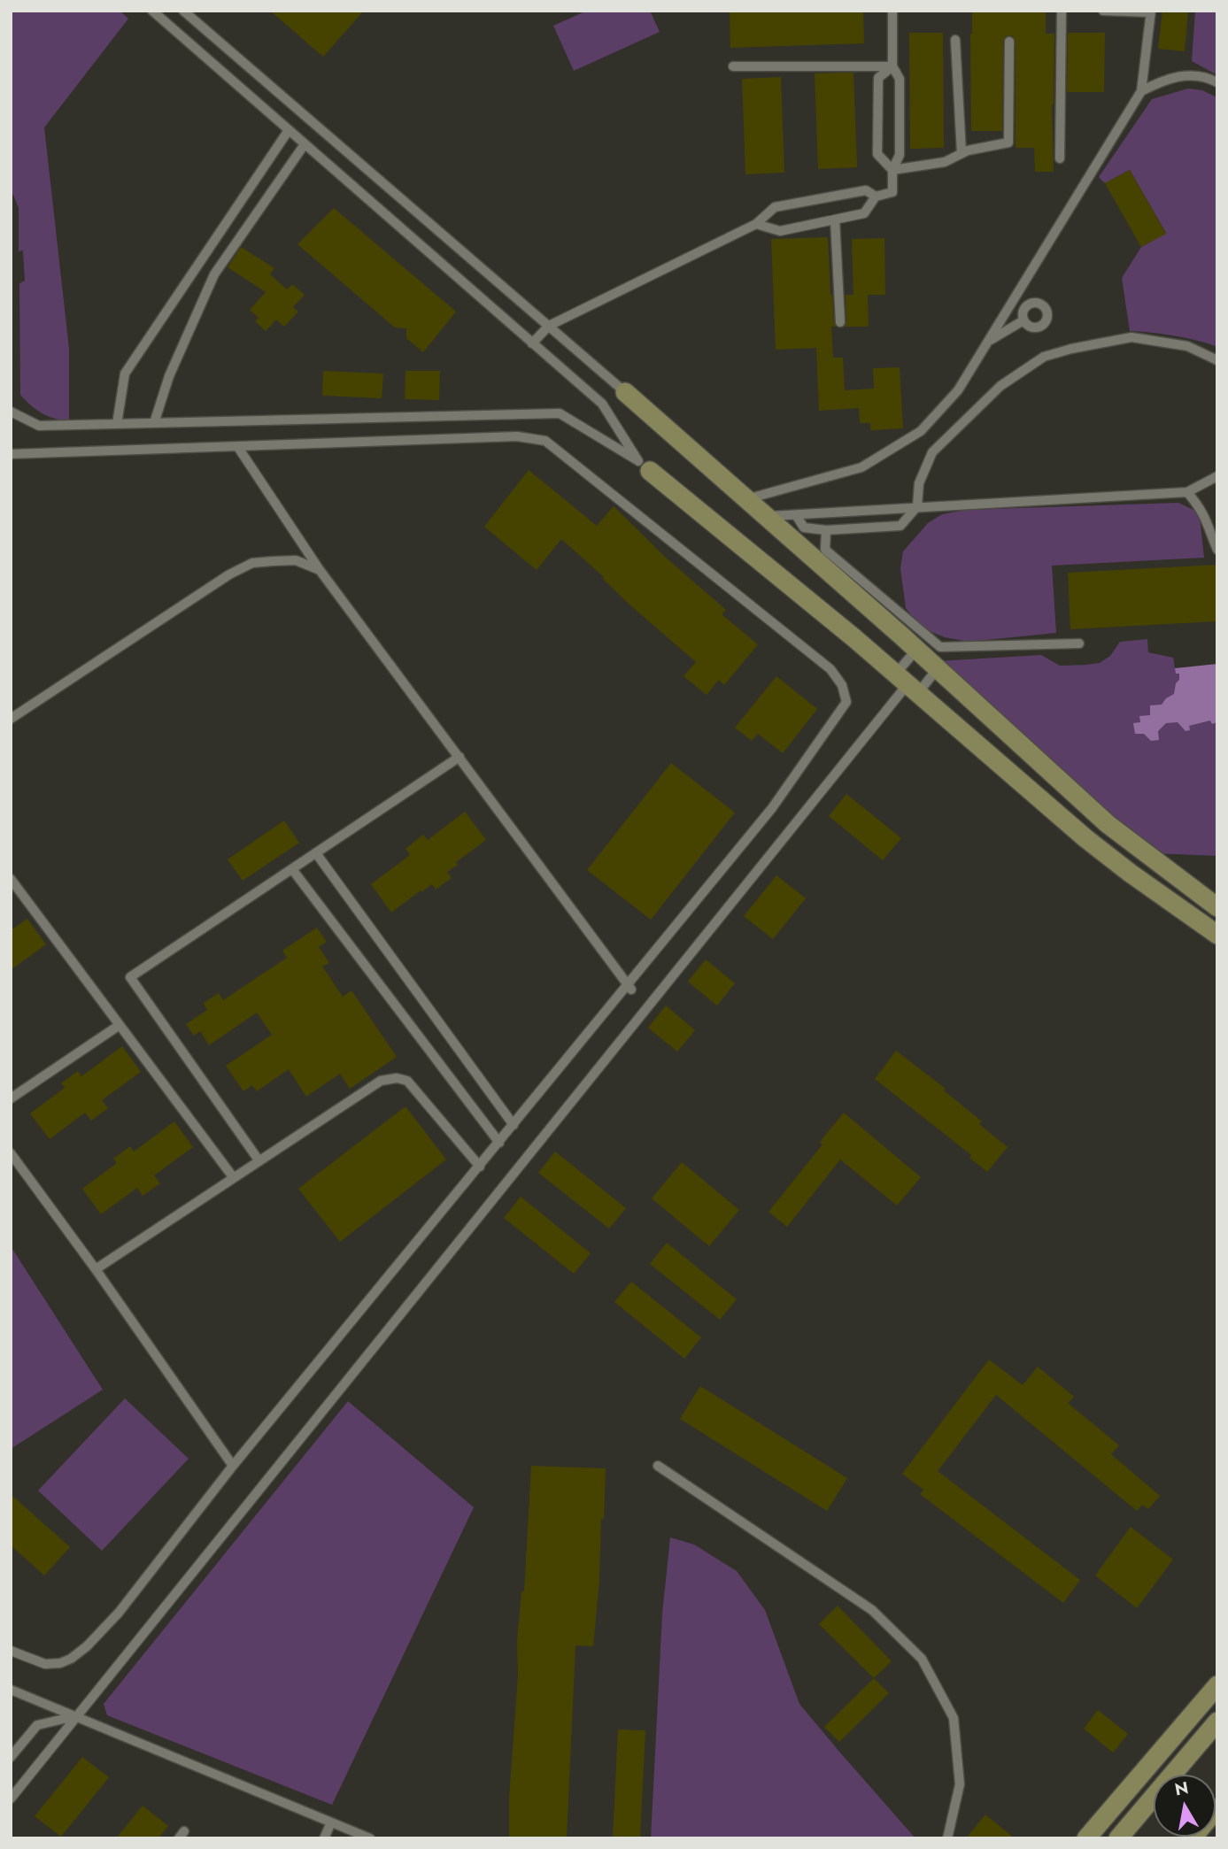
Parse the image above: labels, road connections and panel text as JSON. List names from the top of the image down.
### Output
{
  "north": "top"
}
